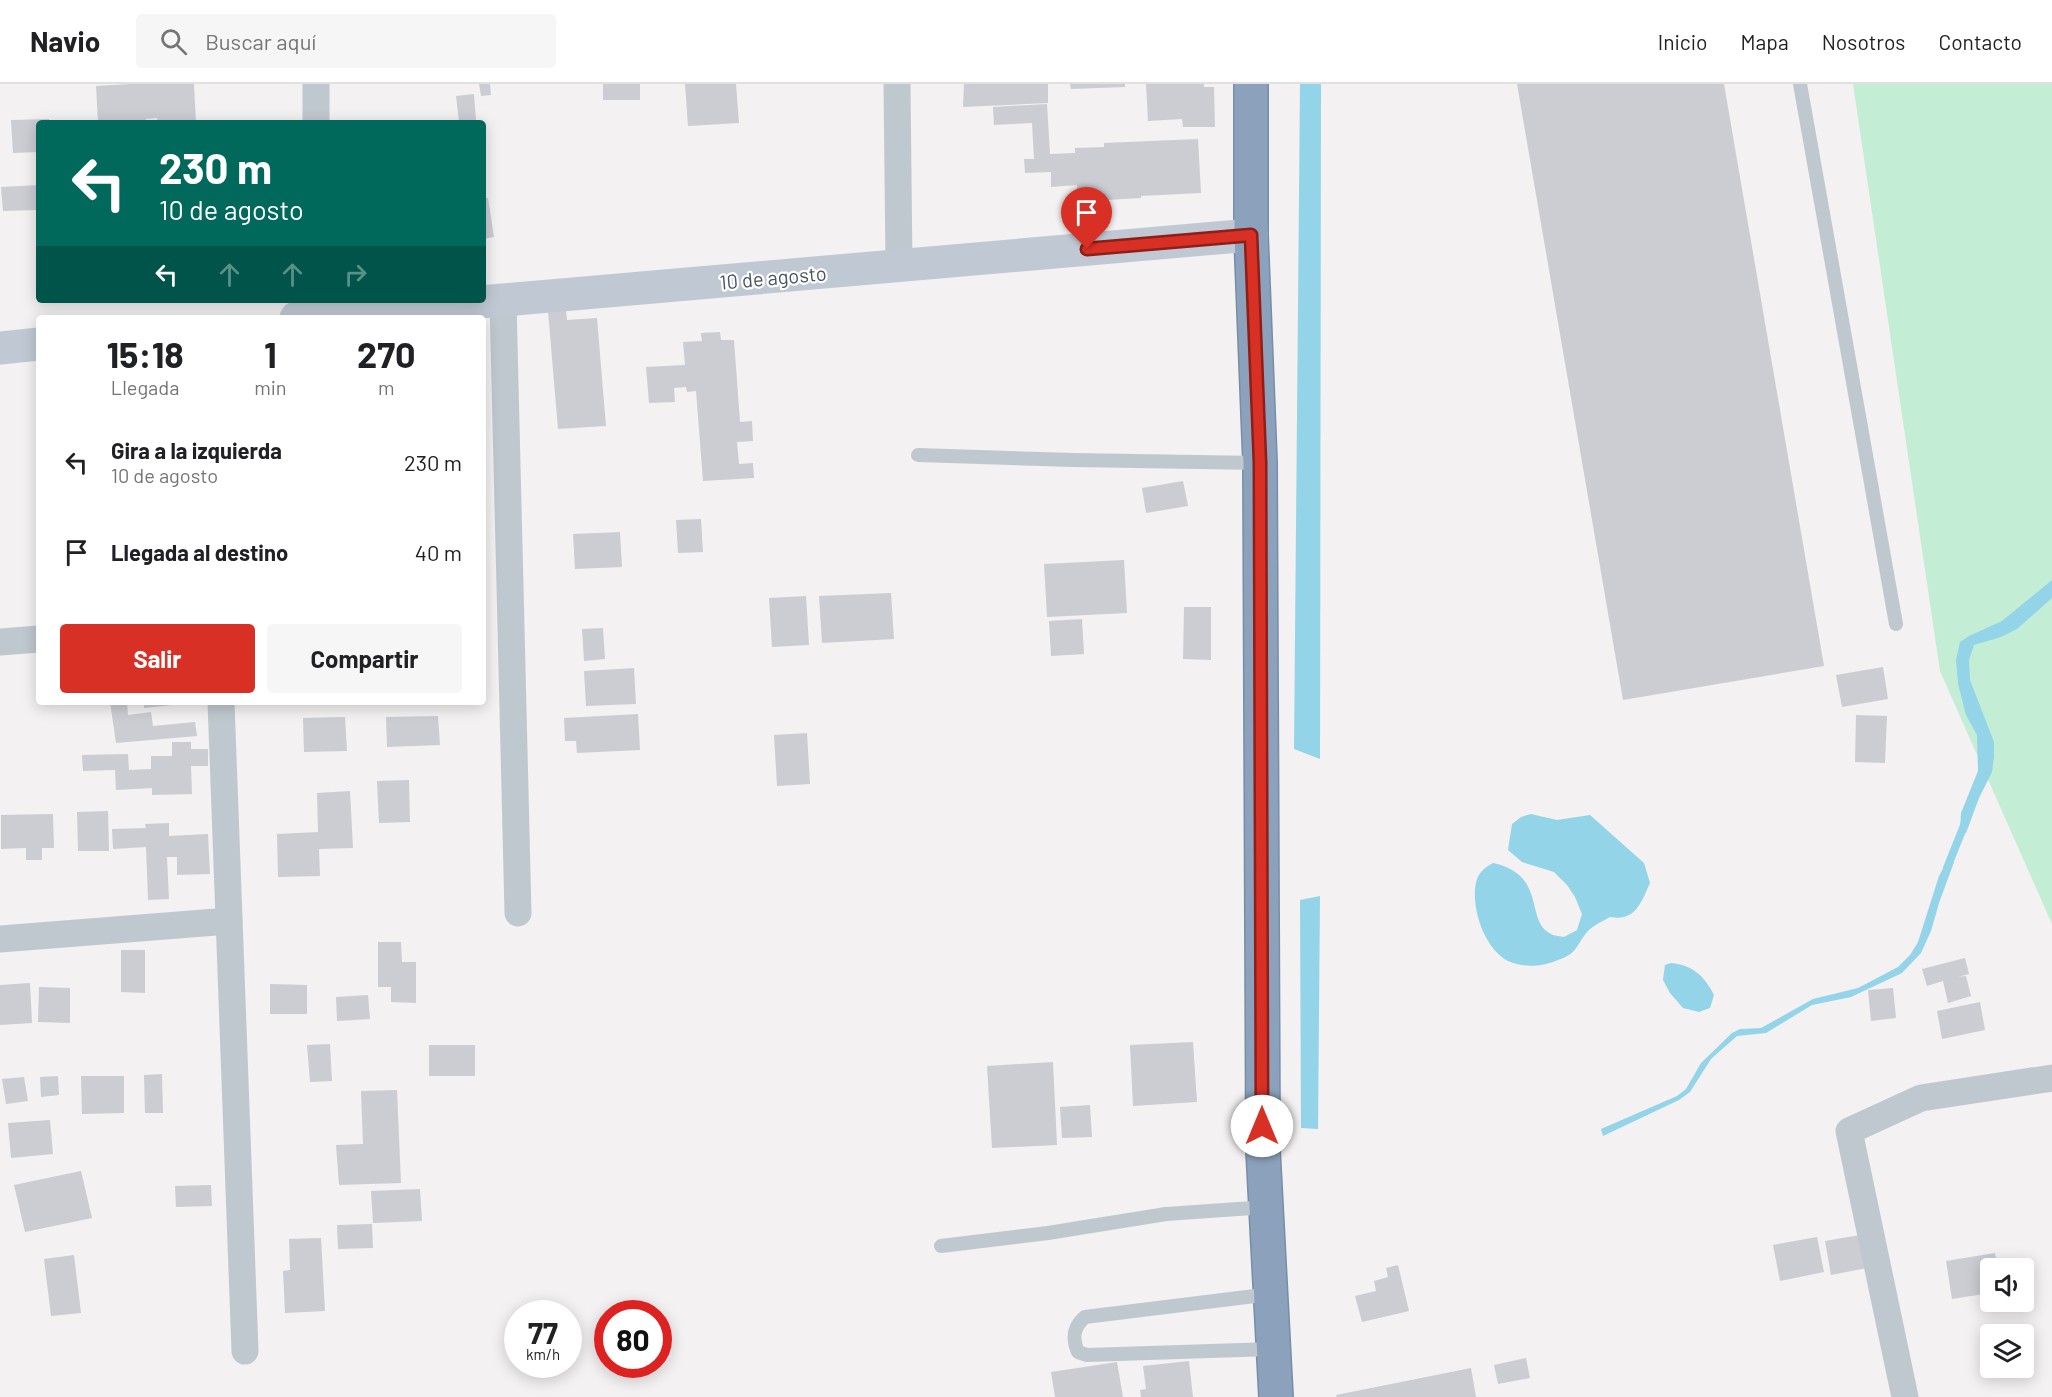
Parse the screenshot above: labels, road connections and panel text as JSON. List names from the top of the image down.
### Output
{
  "streets": {
    "street": ["10 de agosto"]
  },
  "page": {
    "header": "Navio",
    "search": "Buscar aquí",
    "nav": [
      "Inicio",
      "Mapa",
      "Nosotros",
      "Contacto"
    ],
    "turn": ["230 m", "10 de agosto"],
    "eta": [
      "15:18",
      "Llegada",
      "1",
      "min",
      "270",
      "m"
    ],
    "list": [
      {
        "name": "Gira a la izquierda",
        "note": "10 de agosto",
        "value": "230 m"
      },
      {
        "name": "Llegada al destino",
        "value": "40 m"
      }
    ],
    "buttons": ["Salir", "Compartir"],
    "speed": "77 km/h",
    "limit": "80"
  }
}
